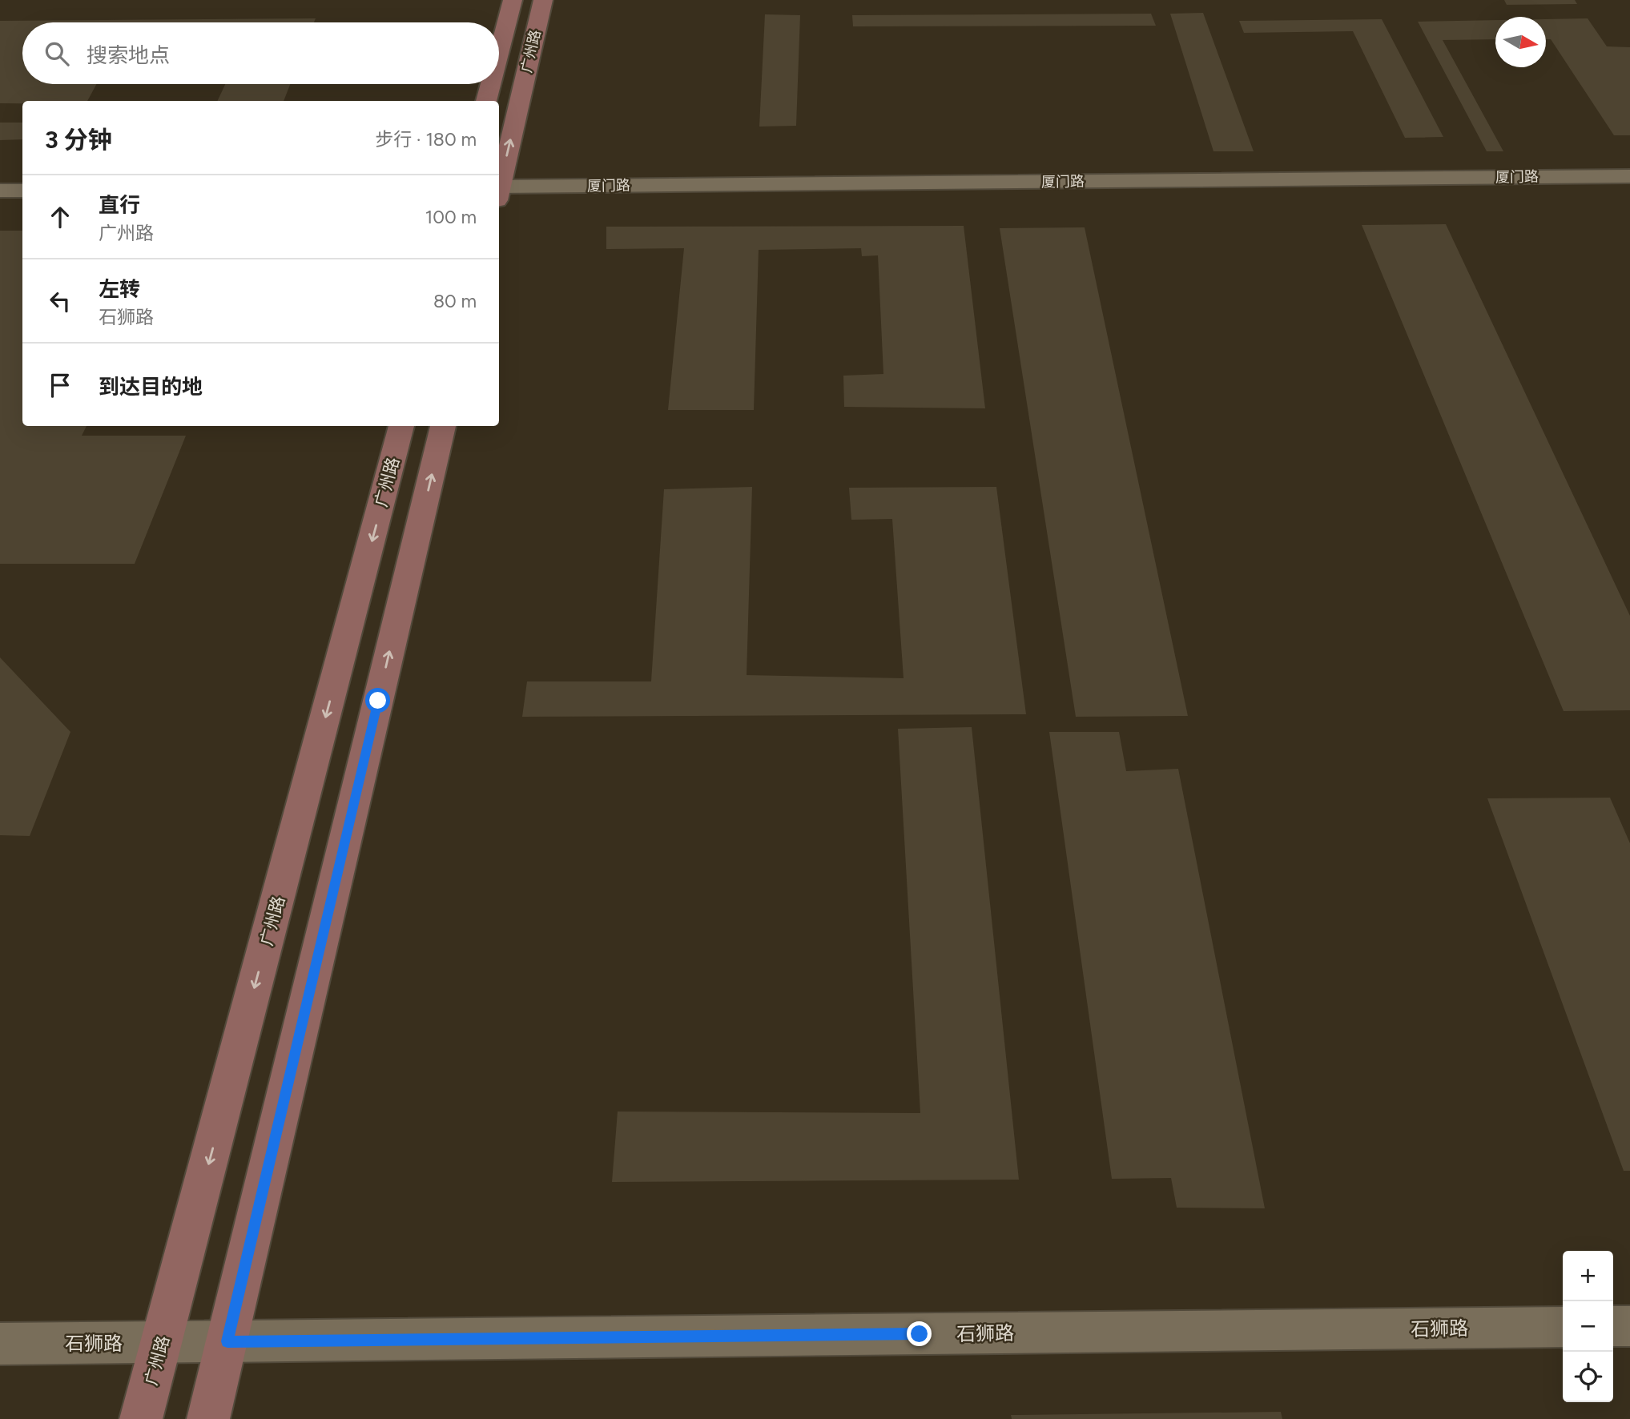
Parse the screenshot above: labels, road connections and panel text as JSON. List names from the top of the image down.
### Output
{
  "streets": {
    "main road": ["广州路"],
    "street": ["厦门路", "石狮路"]
  },
  "crossings": [
    ["广州路", "石狮路"]
  ],
  "north": "right",
  "page": {
    "search": "搜索地点",
    "heading": ["3 分钟", "步行 · 180 m"],
    "list": [
      ["直行", "广州路", "100 m"],
      ["左转", "石狮路", "80 m"],
      "到达目的地"
    ],
    "map_buttons": ["+", "−"]
  }
}
